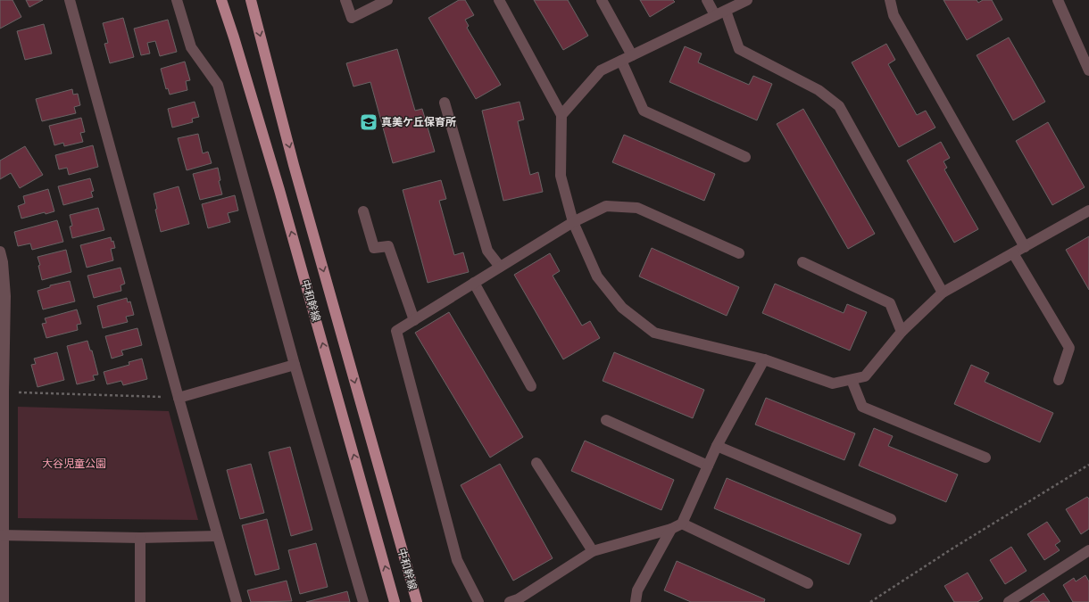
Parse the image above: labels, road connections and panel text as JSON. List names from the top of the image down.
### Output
{
  "streets": {
    "main road": ["中和幹線"]
  },
  "parks": ["大谷児童公園"],
  "places": {
    "school or university": ["真美ケ丘保育所"]
  }
}
